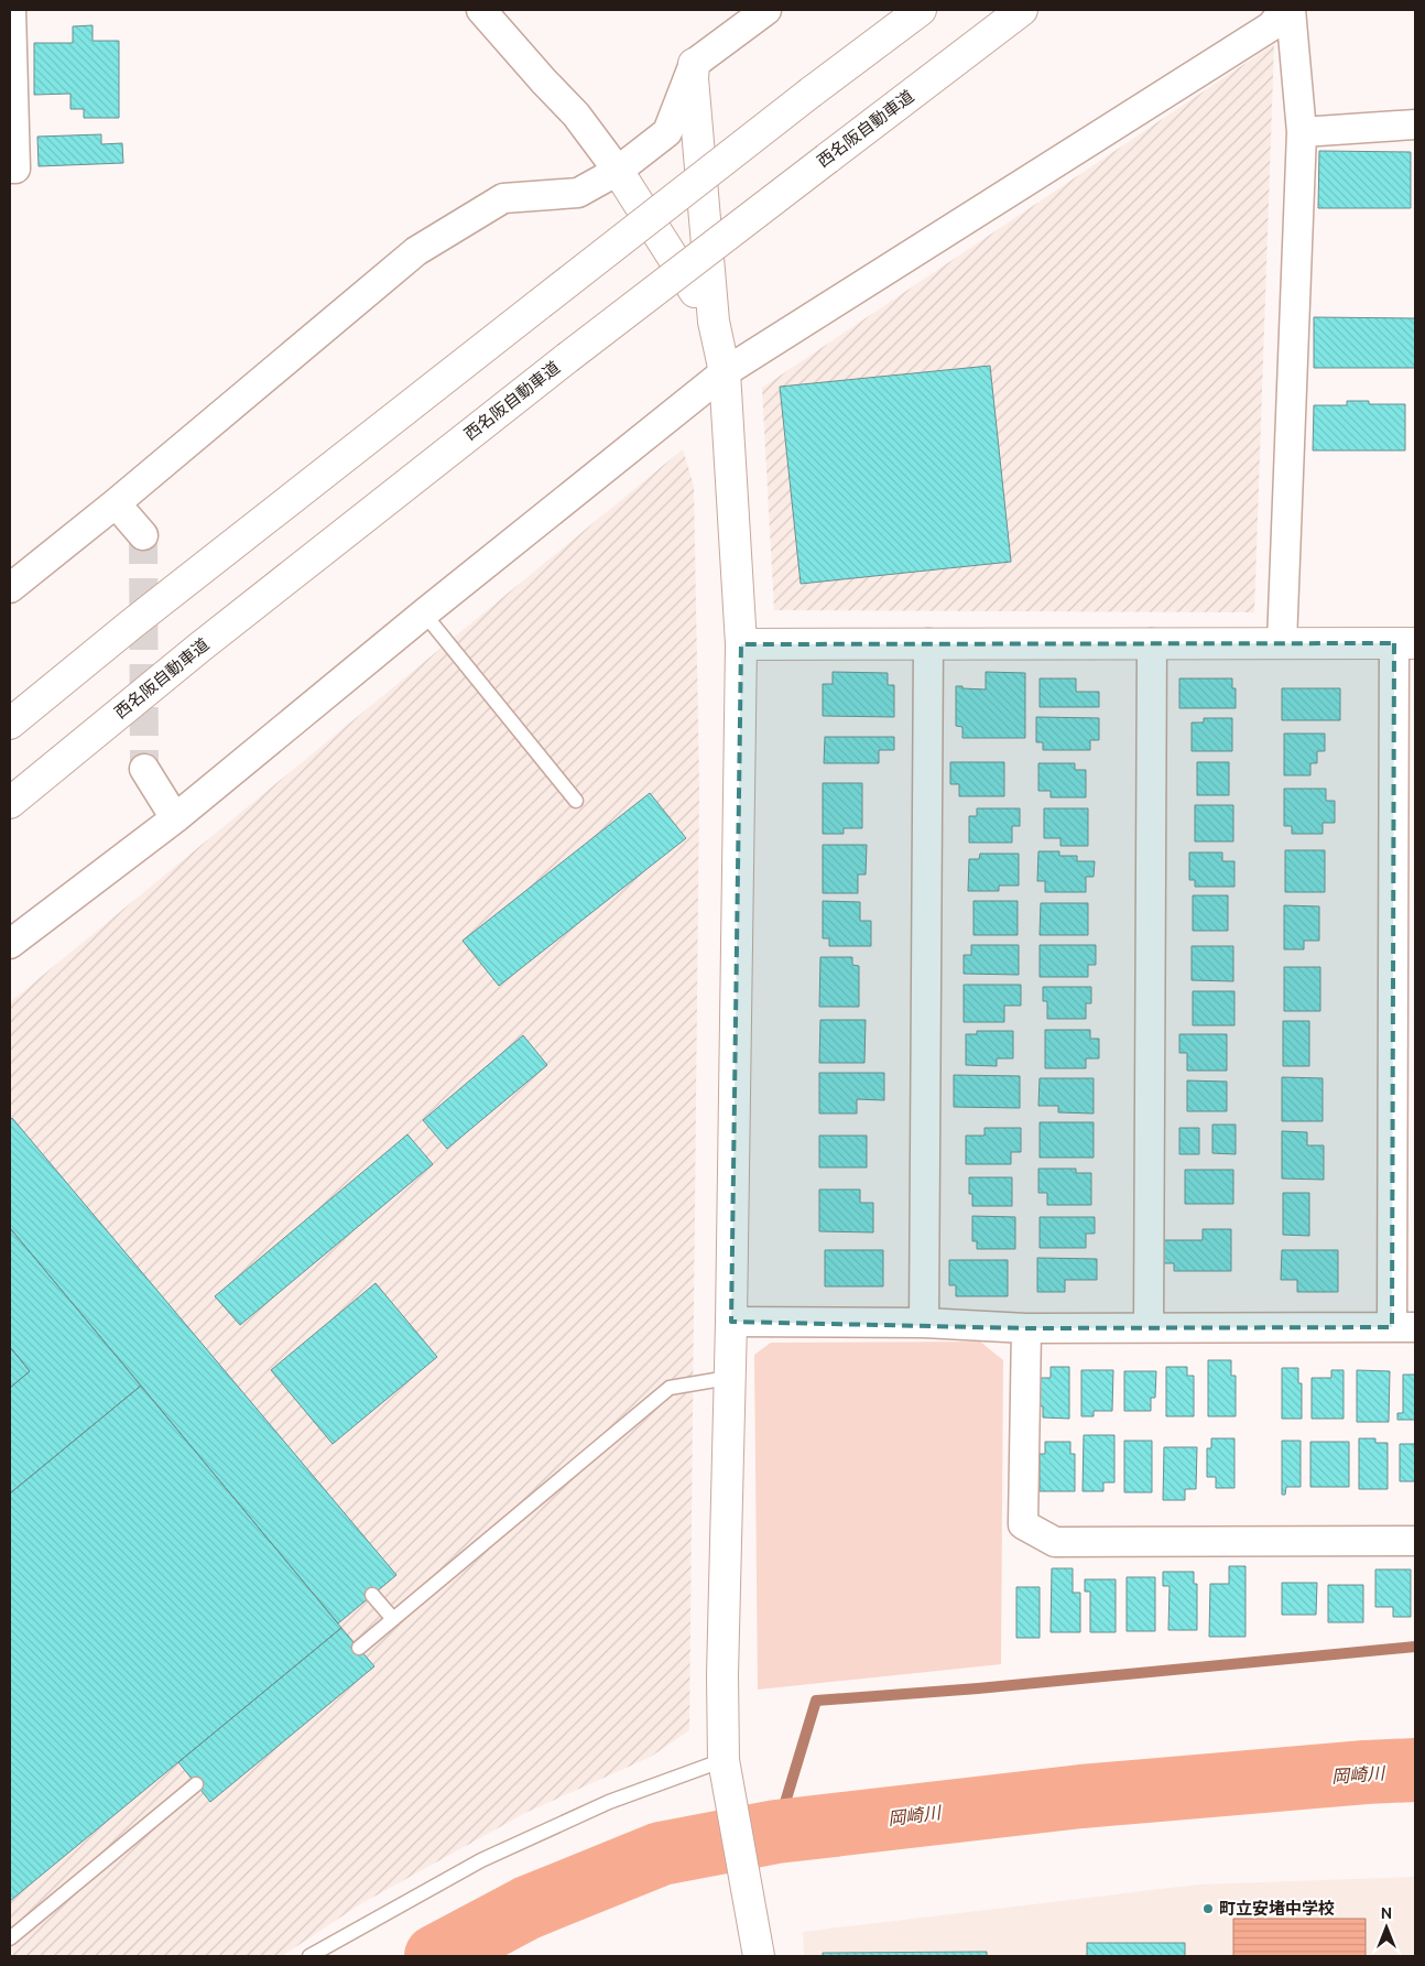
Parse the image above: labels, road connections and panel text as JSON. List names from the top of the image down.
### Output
{
  "streets": {
    "main road": ["西名阪自動車道"]
  },
  "water": ["岡崎川"],
  "places": ["町立安堵中学校"],
  "north": "top"
}
